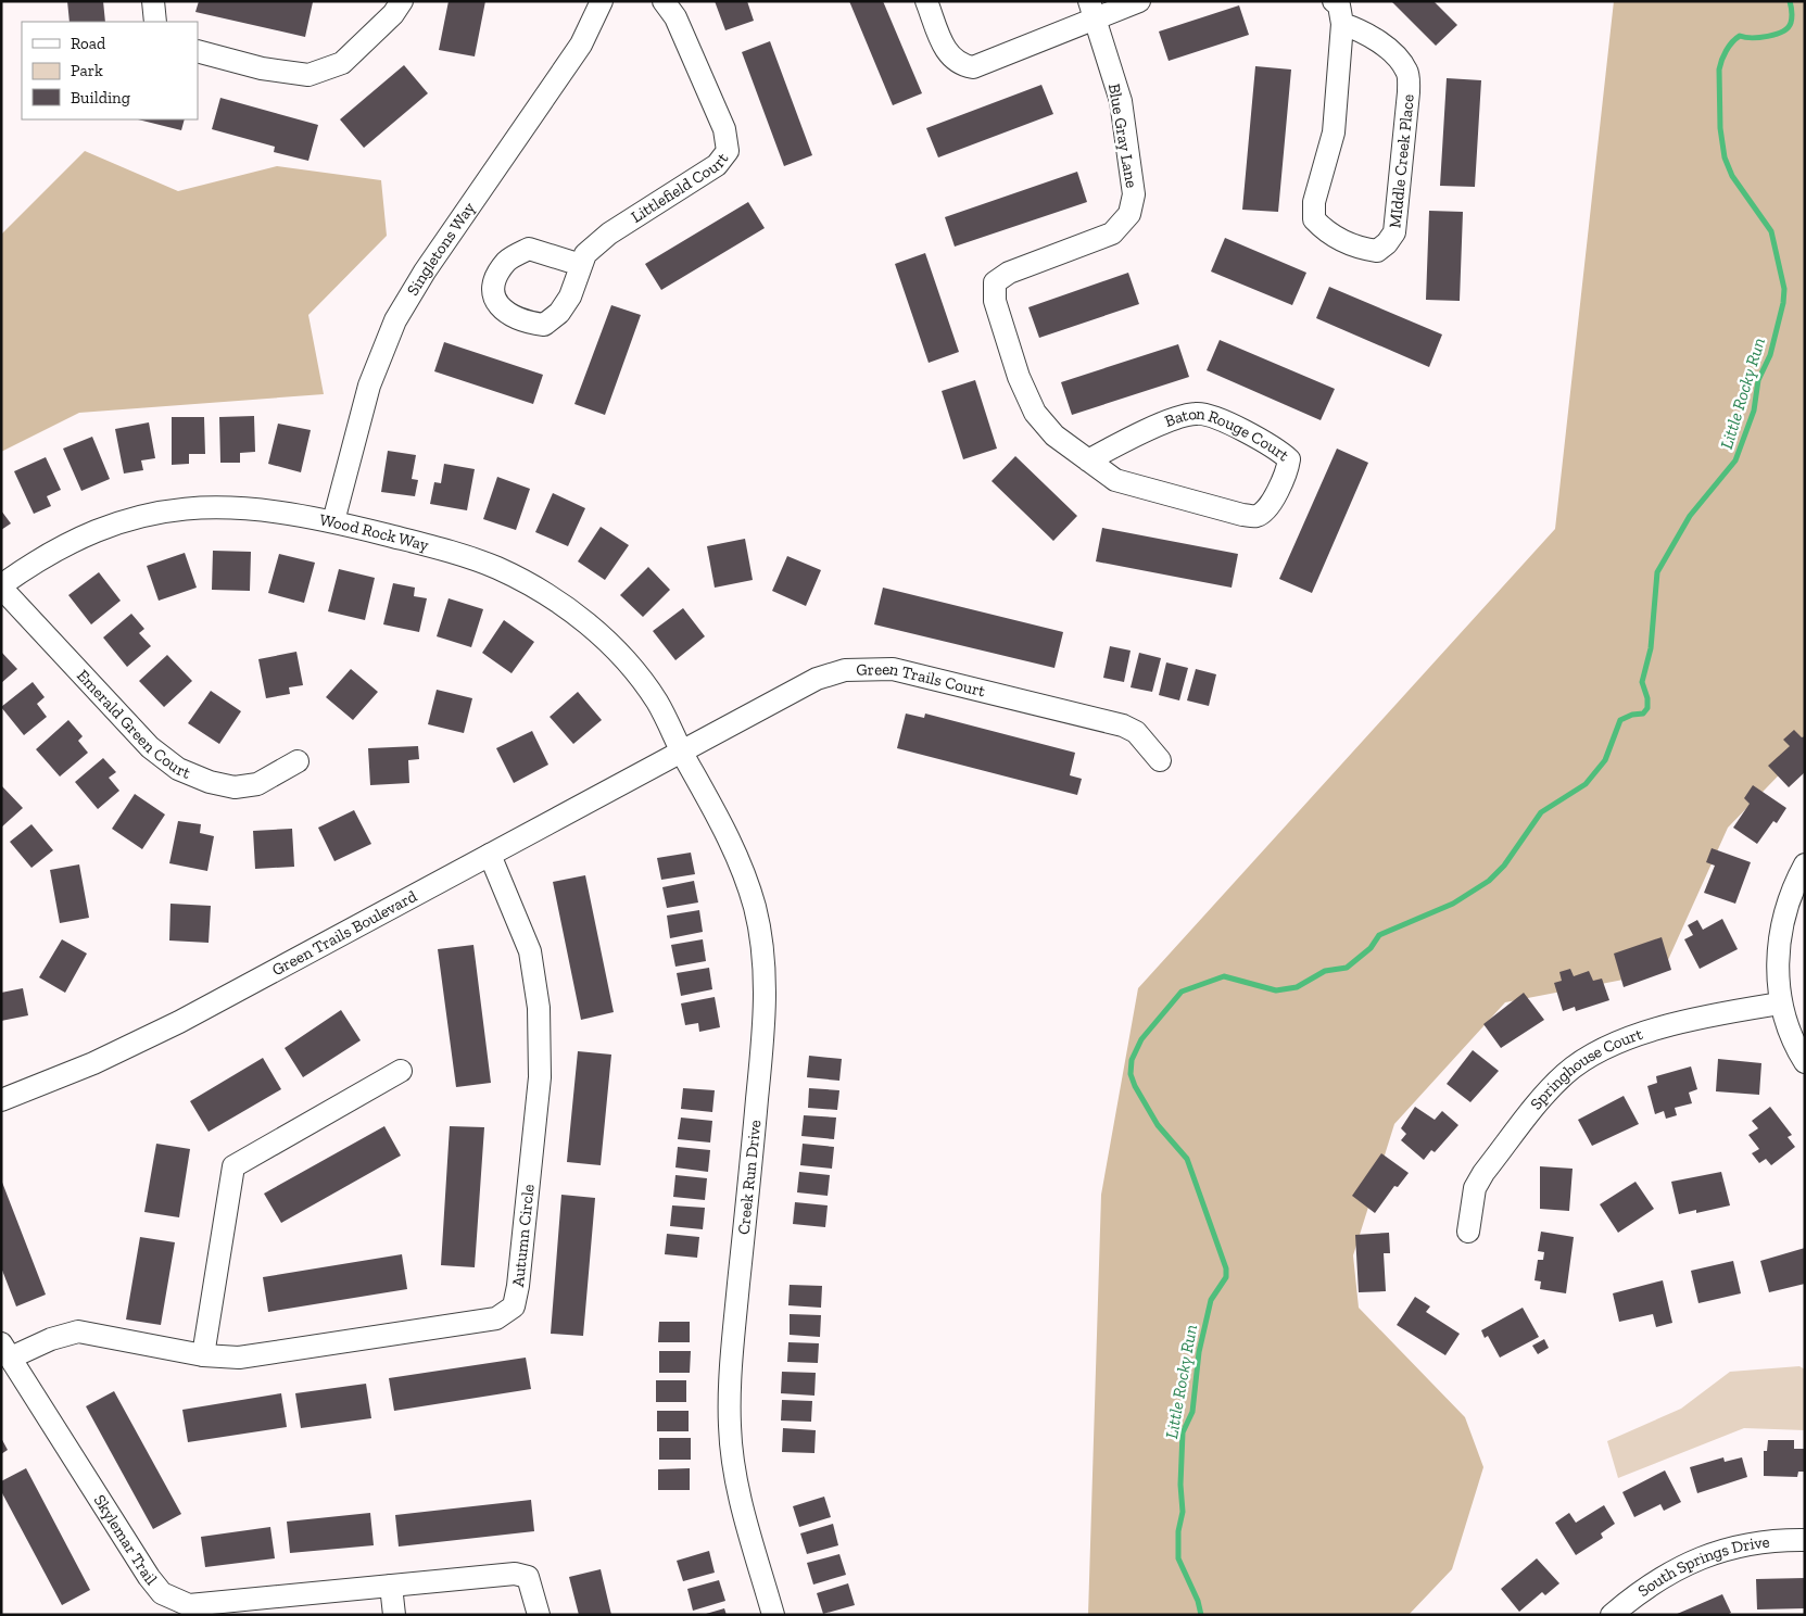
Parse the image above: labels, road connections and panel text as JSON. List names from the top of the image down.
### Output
{
  "streets": {
    "street": [
      "Blue Gray Lane",
      "MIddle Creek Place",
      "Littlefield Court",
      "Singletons Way",
      "Baton Rouge Court",
      "Wood Rock Way",
      "Green Trails Court",
      "Emerald Green Court",
      "Green Trails Boulevard",
      "Springhouse Court",
      "Creek Run Drive",
      "Autumn Circle",
      "Skylemar Trail",
      "South Springs Drive"
    ]
  },
  "crossings": [
    ["Blue Gray Lane", "Baton Rouge Court"],
    ["Singletons Way", "Wood Rock Way"],
    ["Wood Rock Way", "Green Trails Court"],
    ["Wood Rock Way", "Emerald Green Court"],
    ["Wood Rock Way", "Green Trails Boulevard"],
    ["Wood Rock Way", "Creek Run Drive"],
    ["Green Trails Court", "Green Trails Boulevard"],
    ["Green Trails Court", "Creek Run Drive"],
    ["Green Trails Boulevard", "Creek Run Drive"],
    ["Green Trails Boulevard", "Autumn Circle"],
    ["Autumn Circle", "Skylemar Trail"]
  ],
  "water": ["Little Rocky Run"],
  "legend": ["Road", "Park", "Building"]
}
